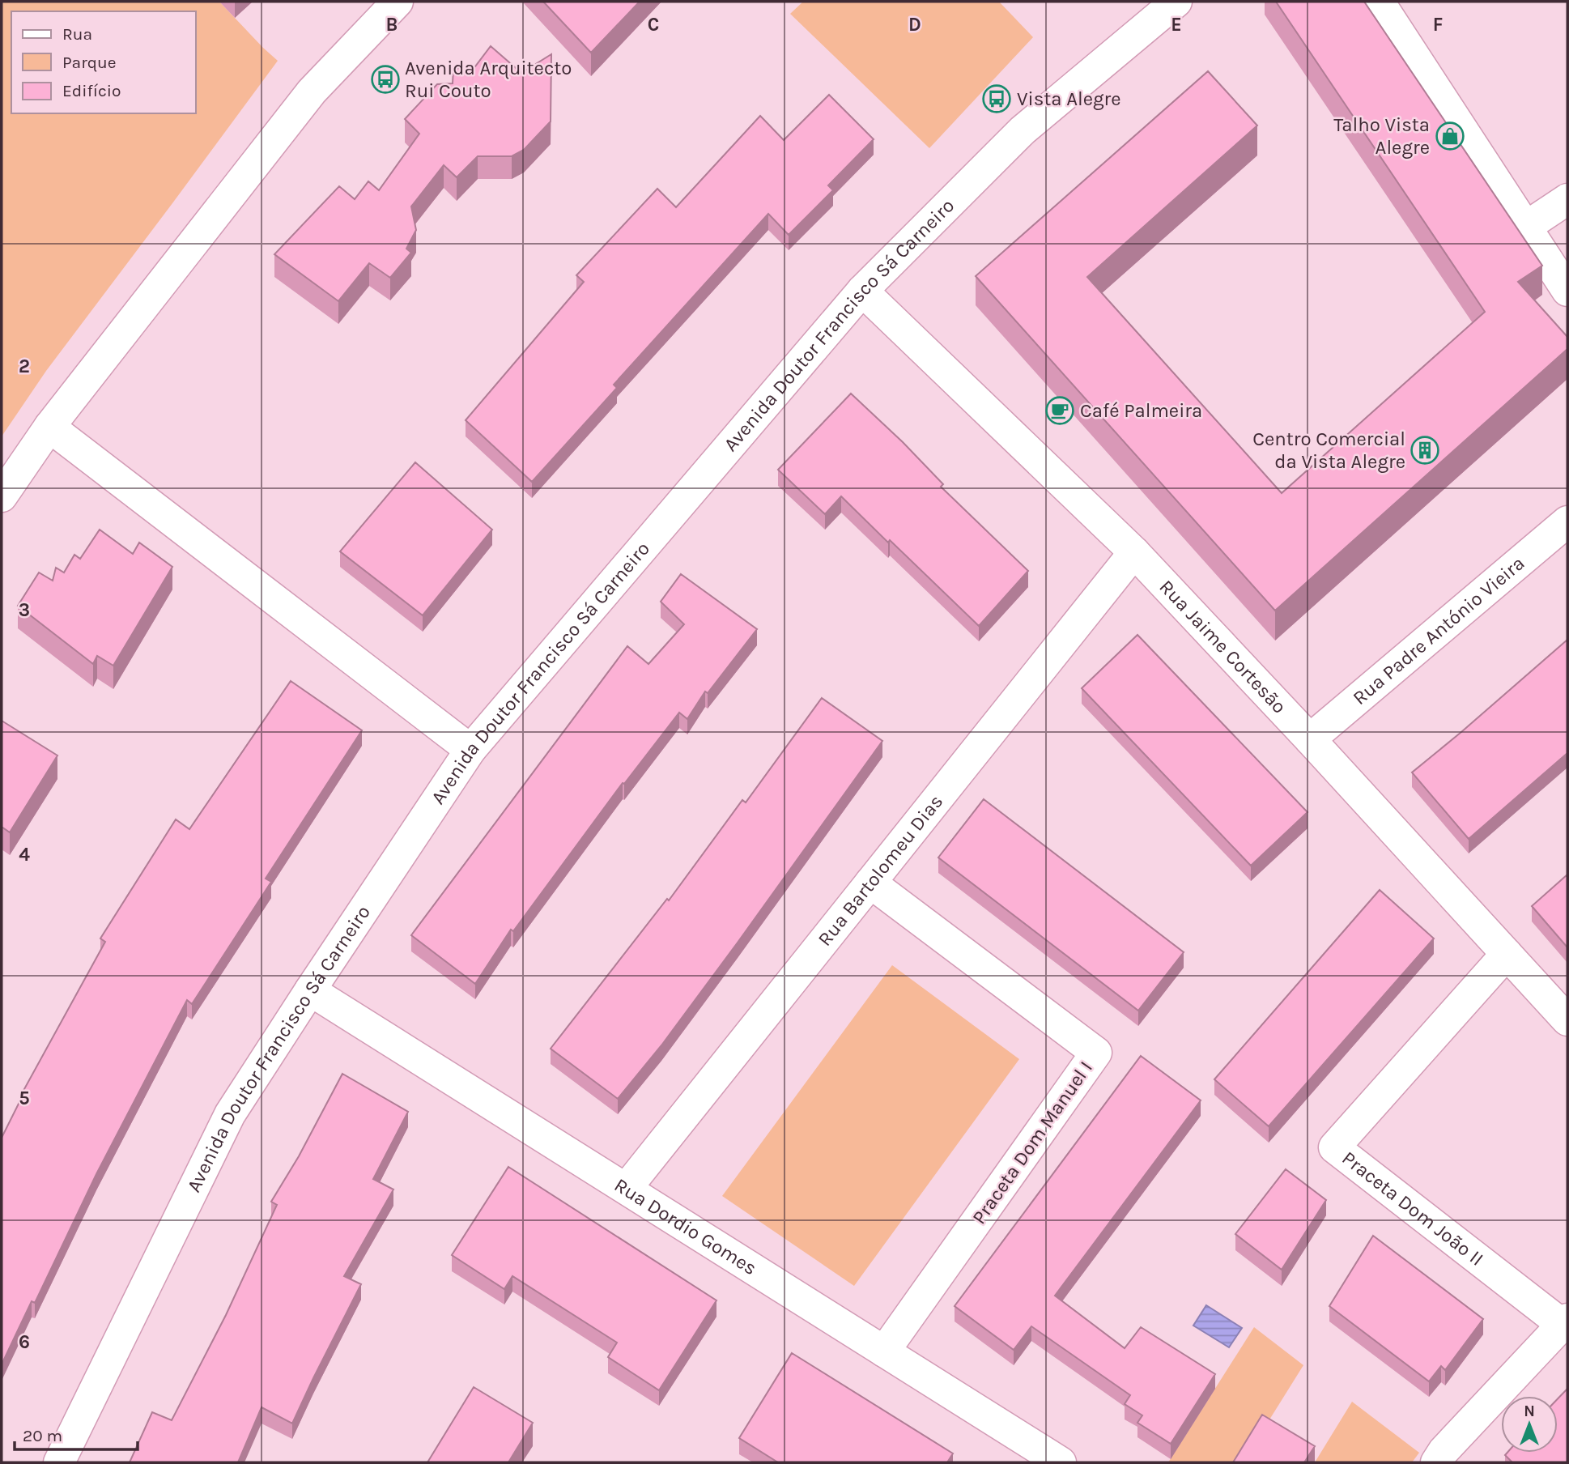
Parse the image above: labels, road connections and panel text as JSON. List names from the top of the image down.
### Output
{
  "streets": {
    "street": [
      "Avenida Doutor Francisco Sá Carneiro",
      "Rua Padre António Vieira",
      "Rua Jaime Cortesão",
      "Rua Bartolomeu Dias",
      "Praceta Dom Manuel I",
      "Praceta Dom João II",
      "Rua Dordio Gomes"
    ]
  },
  "crossings": [
    ["Avenida Doutor Francisco Sá Carneiro", "Rua Jaime Cortesão"],
    ["Avenida Doutor Francisco Sá Carneiro", "Rua Dordio Gomes"],
    ["Rua Padre António Vieira", "Rua Jaime Cortesão"],
    ["Rua Jaime Cortesão", "Rua Bartolomeu Dias"],
    ["Rua Jaime Cortesão", "Praceta Dom João II"],
    ["Rua Bartolomeu Dias", "Praceta Dom Manuel I"],
    ["Rua Bartolomeu Dias", "Rua Dordio Gomes"],
    ["Praceta Dom Manuel I", "Rua Dordio Gomes"]
  ],
  "places": {
    "bus stop": ["Avenida Arquitecto Rui Couto", "Vista Alegre"],
    "shop": ["Talho Vista Alegre"],
    "cafe": ["Café Palmeira"],
    "building": ["Centro Comercial da Vista Alegre"]
  },
  "legend": ["Rua", "Parque", "Edifício"],
  "scale_bar": "20 m",
  "north": "top",
  "grid": {
    "columns": [
      "B",
      "C",
      "D",
      "E",
      "F"
    ],
    "rows": [
      "2",
      "3",
      "4",
      "5",
      "6"
    ]
  }
}
